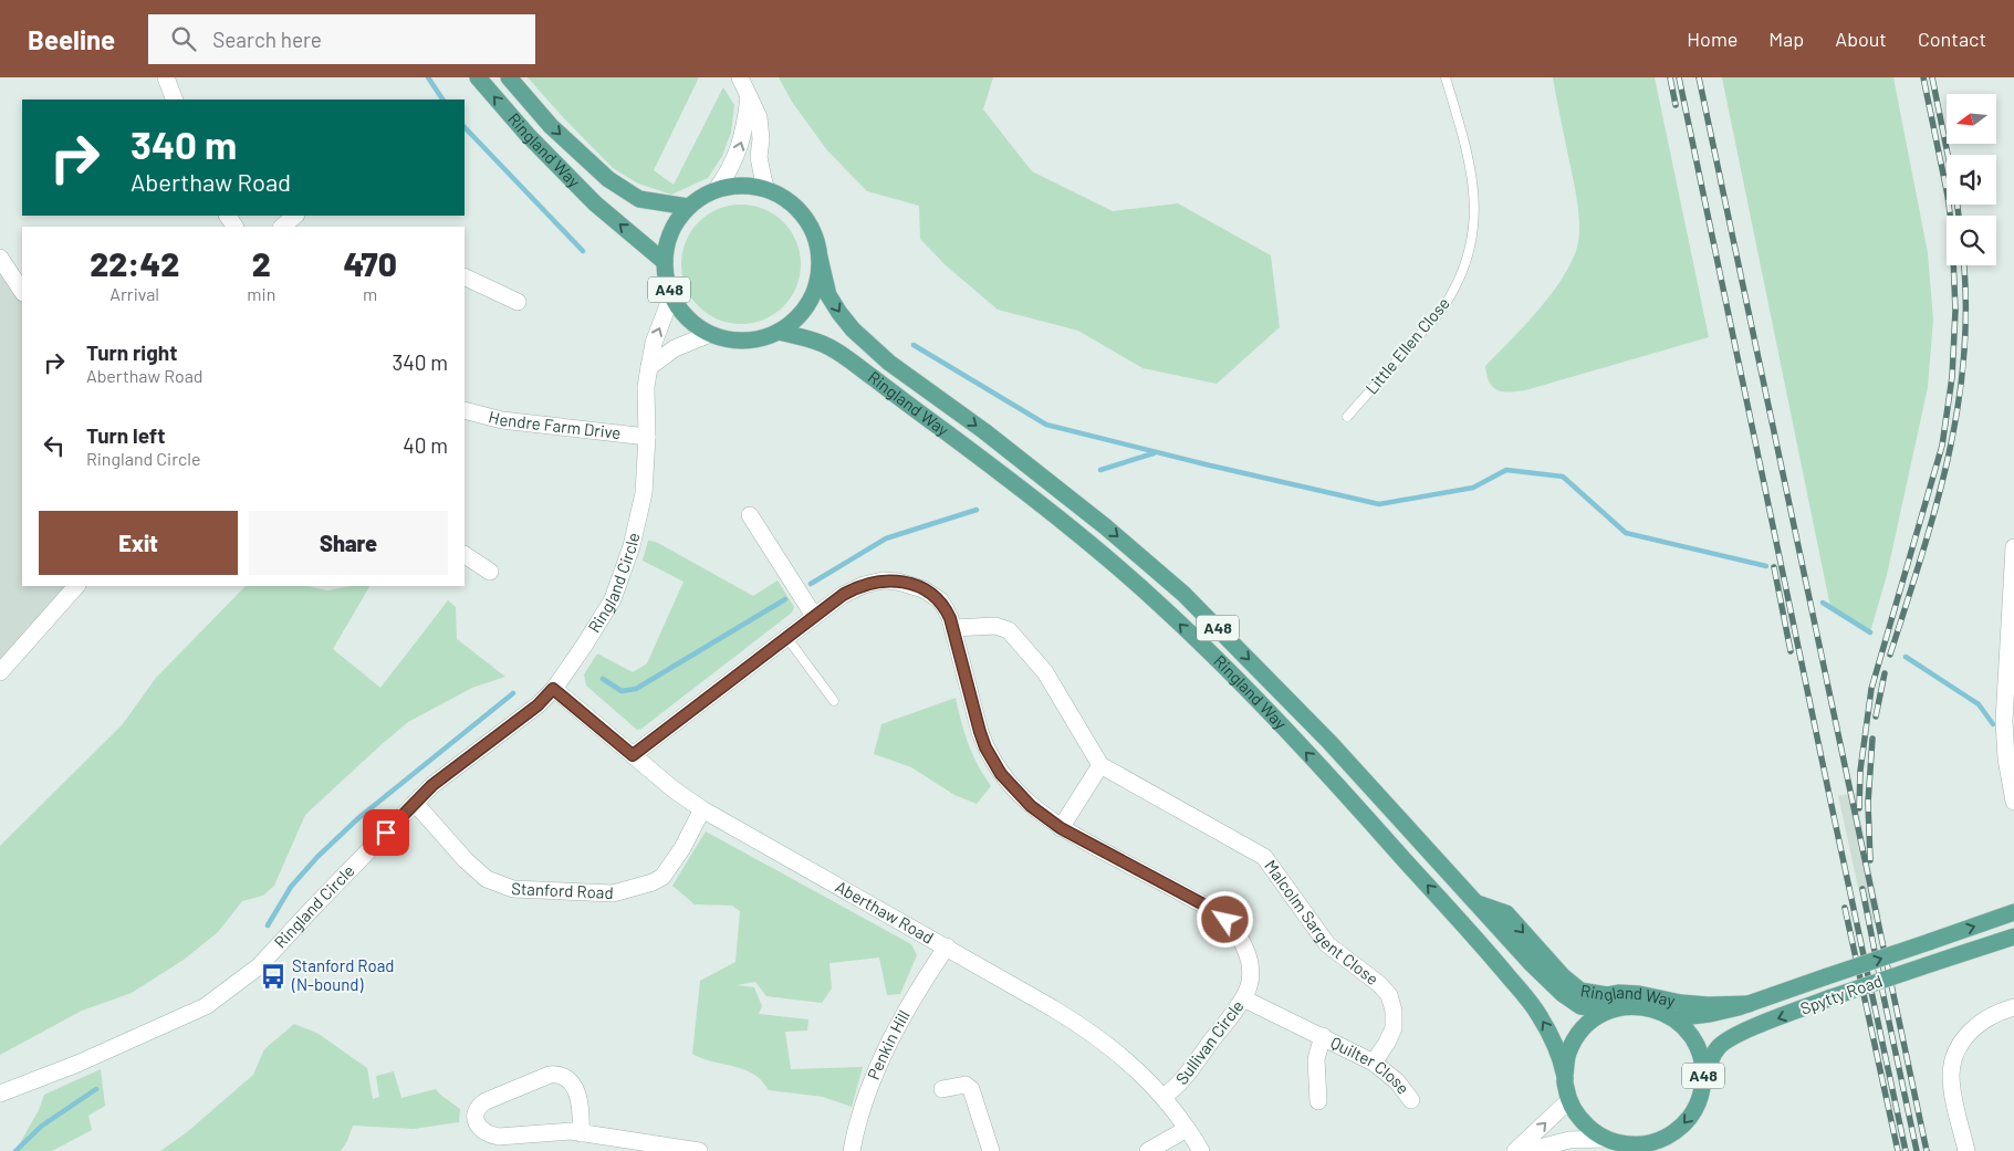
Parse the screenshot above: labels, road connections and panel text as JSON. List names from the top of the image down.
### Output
{
  "streets": {
    "main road": ["Ringland Way", "A48", "Spytty Road"],
    "street": [
      "Hendre Farm Drive",
      "Ringland Circle",
      "Stanford Road",
      "Aberthaw Road",
      "Malcolm Sargent Close",
      "Sullivan Circle",
      "Penkin Hill",
      "Quilter Close"
    ],
    "lane": ["Little Ellen Close"]
  },
  "crossings": [
    ["Ringland Way", "A48"],
    ["Ringland Way", "Ringland Circle"],
    ["Ringland Way", "Spytty Road"],
    ["A48", "Spytty Road"],
    ["Hendre Farm Drive", "Ringland Circle"],
    ["Ringland Circle", "Stanford Road"],
    ["Ringland Circle", "Aberthaw Road"],
    ["Stanford Road", "Aberthaw Road"],
    ["Aberthaw Road", "Sullivan Circle"],
    ["Aberthaw Road", "Penkin Hill"],
    ["Malcolm Sargent Close", "Sullivan Circle"],
    ["Malcolm Sargent Close", "Quilter Close"],
    ["Sullivan Circle", "Quilter Close"]
  ],
  "places": {
    "bus stop": ["Stanford Road (N-bound)"]
  },
  "north": "left",
  "page": {
    "header": "Beeline",
    "search": "Search here",
    "nav": [
      "Home",
      "Map",
      "About",
      "Contact"
    ],
    "turn": ["340 m", "Aberthaw Road"],
    "eta": [
      "22:42",
      "Arrival",
      "2",
      "min",
      "470",
      "m"
    ],
    "list": [
      {
        "name": "Turn right",
        "note": "Aberthaw Road",
        "value": "340 m"
      },
      {
        "name": "Turn left",
        "note": "Ringland Circle",
        "value": "40 m"
      }
    ],
    "buttons": ["Exit", "Share"]
  }
}
